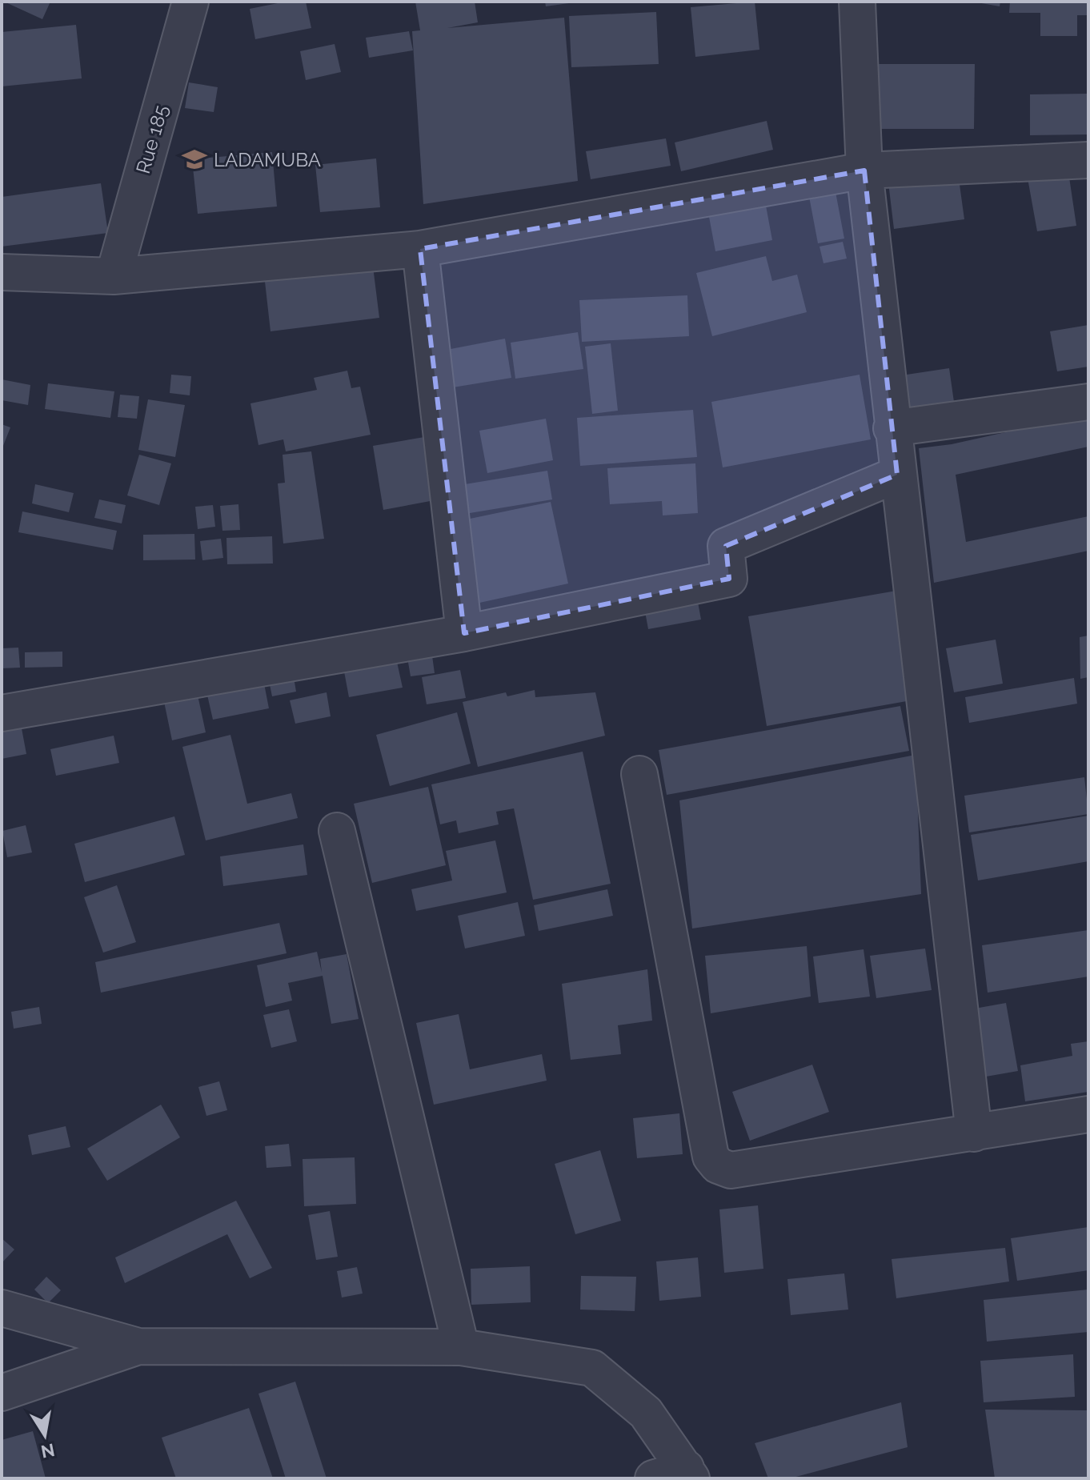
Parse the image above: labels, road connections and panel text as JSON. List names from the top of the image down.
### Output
{
  "streets": {
    "street": ["Rue 185"]
  },
  "places": {
    "school or university": ["LADAMUBA"]
  },
  "north": "bottom"
}
